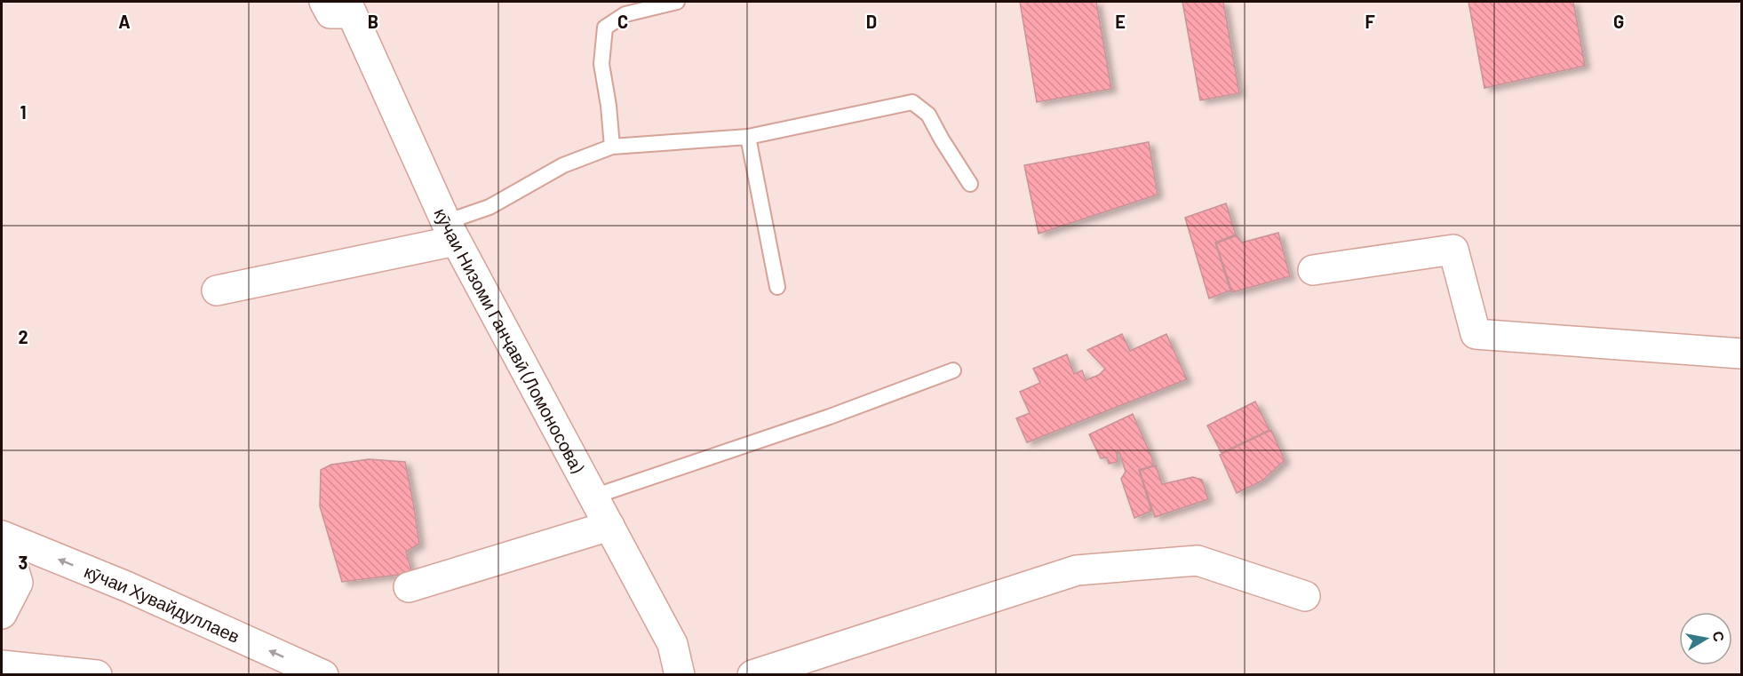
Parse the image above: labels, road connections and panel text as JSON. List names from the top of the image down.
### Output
{
  "streets": {
    "street": ["кӯчаи Низоми Ганҷавӣ (Ломоносова)", "кӯчаи Хувайдуллаев"]
  },
  "one_way": ["кӯчаи Хувайдуллаев"],
  "north": "right",
  "grid": {
    "columns": [
      "A",
      "B",
      "C",
      "D",
      "E",
      "F",
      "G"
    ],
    "rows": ["1", "2", "3"]
  }
}
